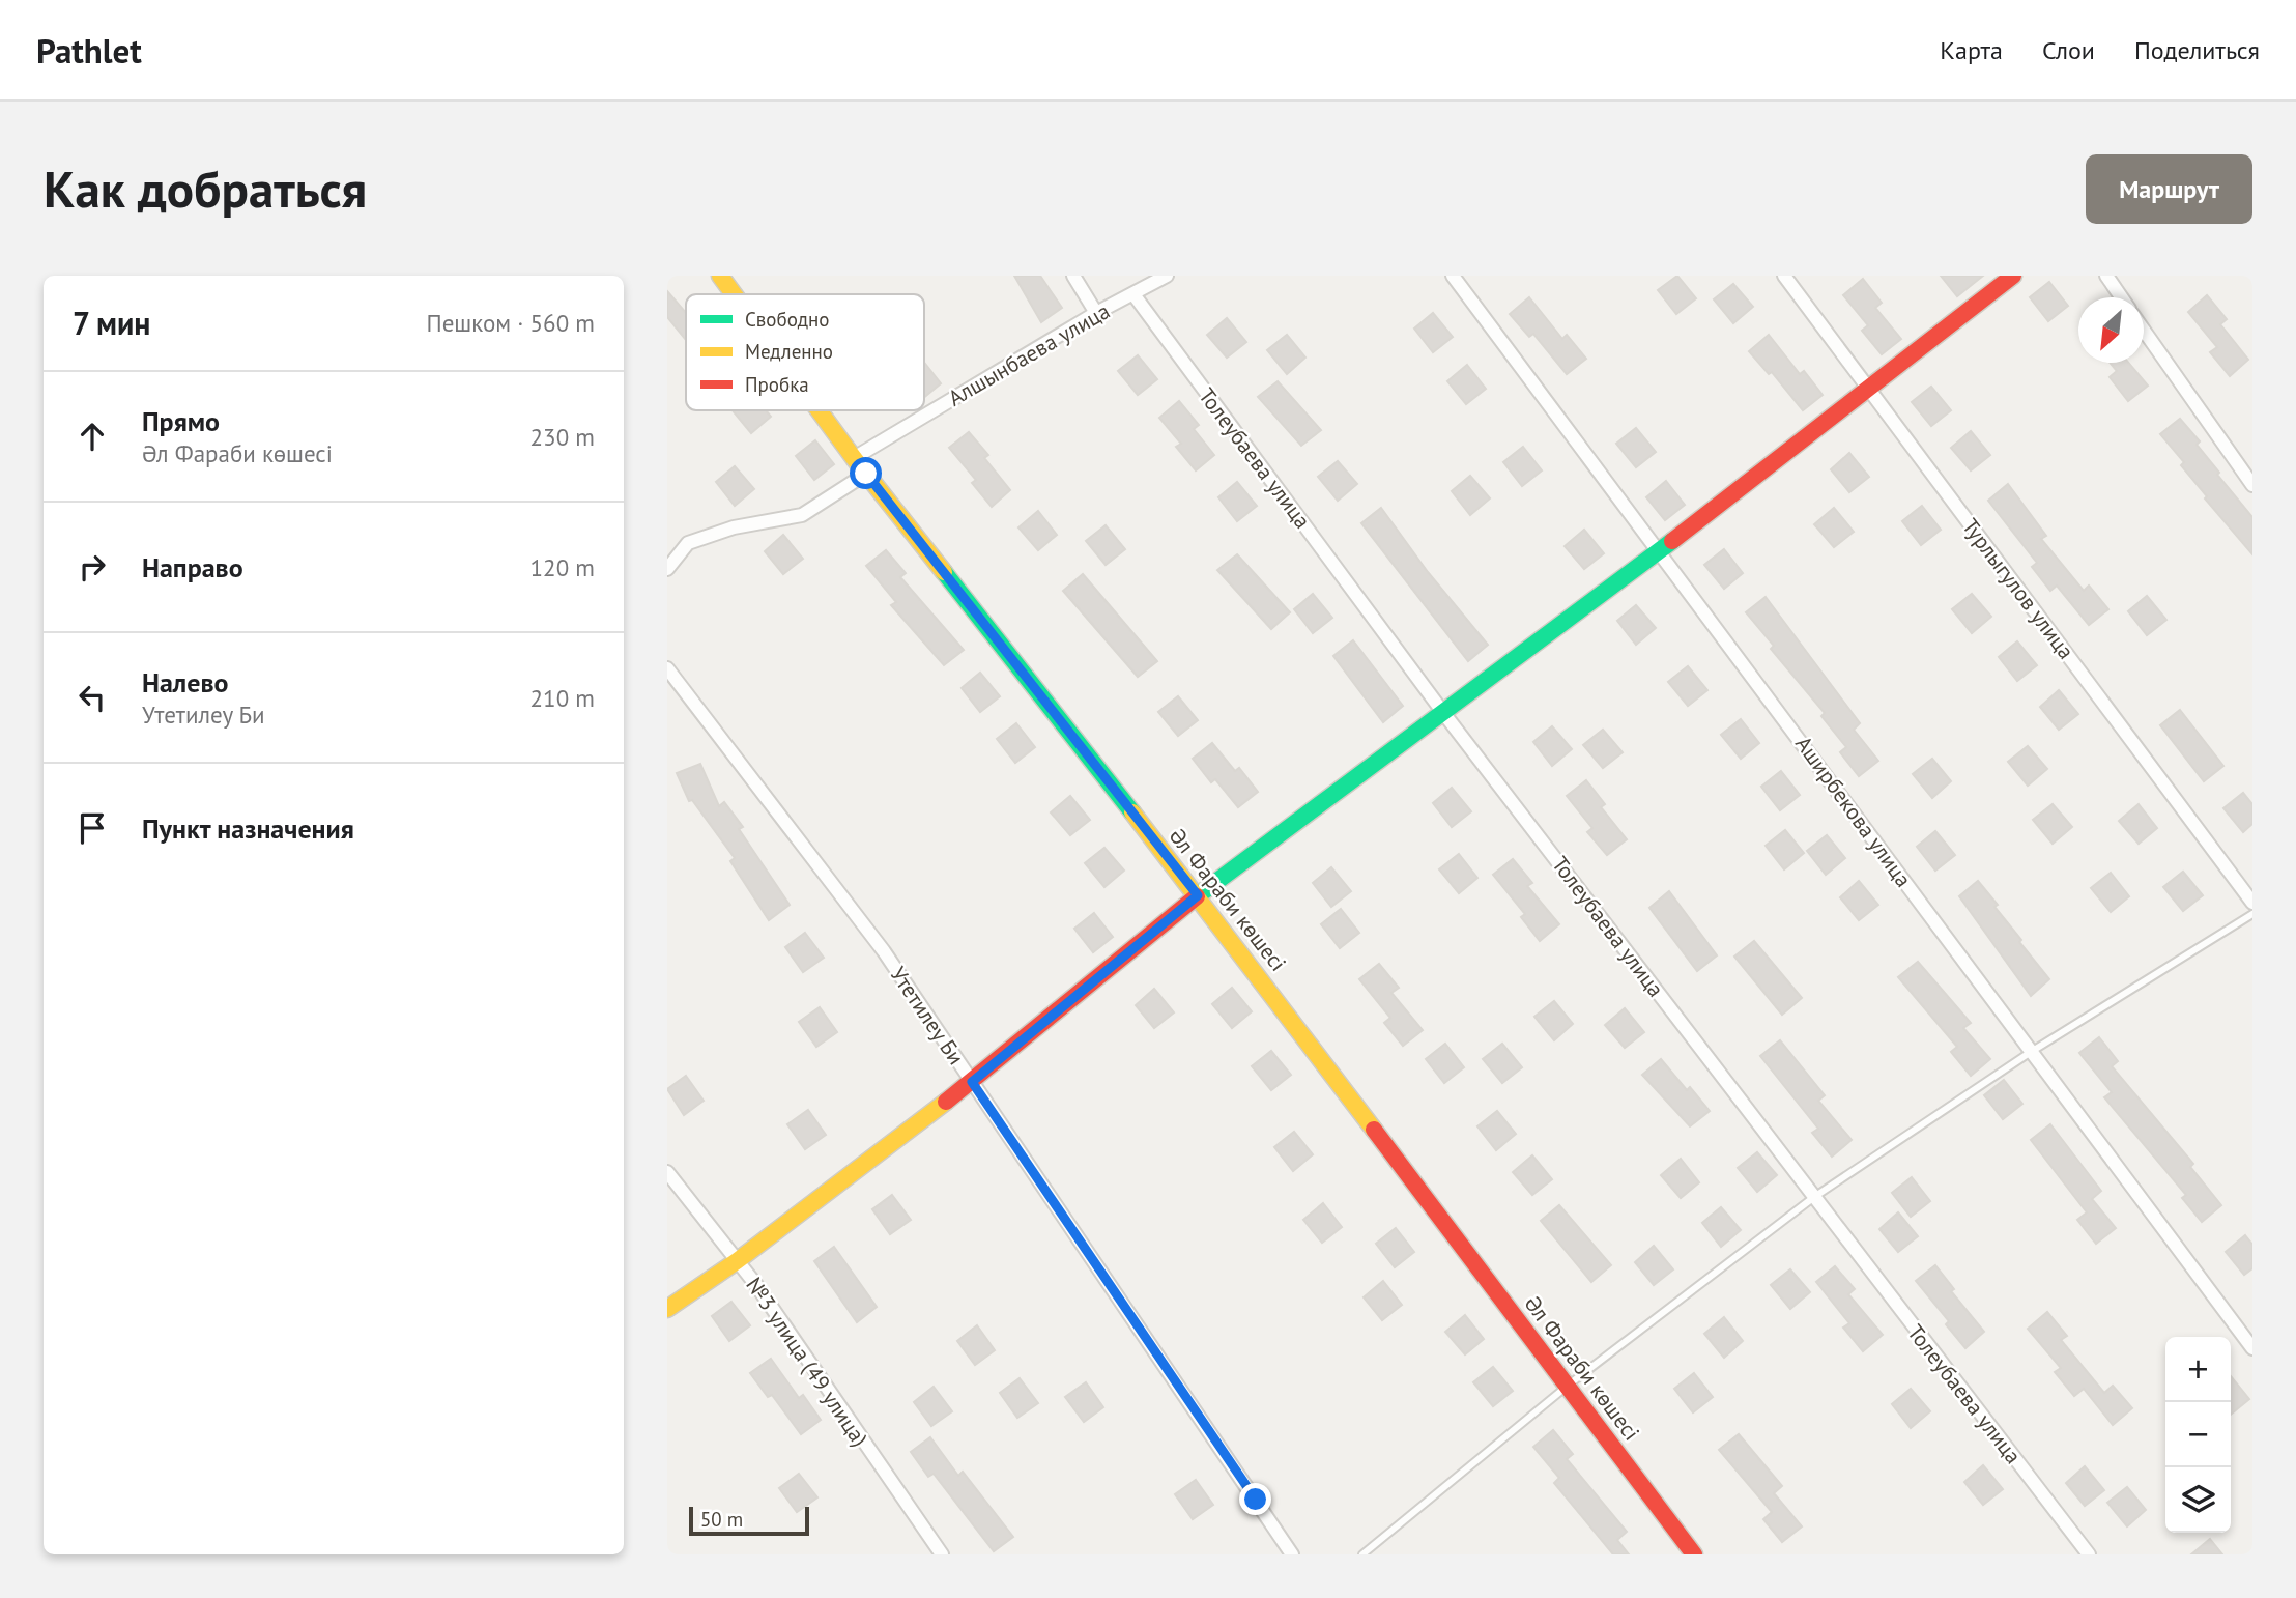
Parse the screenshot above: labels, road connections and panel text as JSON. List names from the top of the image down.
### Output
{
  "streets": {
    "street": [
      "Алшынбаева улица",
      "Толеубаева улица",
      "Турлыгулов улица",
      "Аширбекова улица",
      "Әл Фараби көшесі",
      "Утетилеу Би",
      "№3 улица (49 улица)"
    ]
  },
  "crossings": [
    ["Алшынбаева улица", "Толеубаева улица"],
    ["Алшынбаева улица", "Әл Фараби көшесі"]
  ],
  "legend": ["Свободно", "Медленно", "Пробка"],
  "scale_bar": "50 m",
  "north": "bottom left",
  "page": {
    "header": "Pathlet",
    "nav": ["Карта", "Слои", "Поделиться"],
    "buttons": "Маршрут",
    "title": "Как добраться",
    "heading": ["7 мин", "Пешком · 560 m"],
    "list": [
      ["Прямо", "Әл Фараби көшесі", "230 m"],
      ["Направо", "120 m"],
      ["Налево", "Утетилеу Би", "210 m"],
      "Пункт назначения"
    ],
    "map_buttons": ["+", "−"],
    "scale": "50 m"
  }
}
